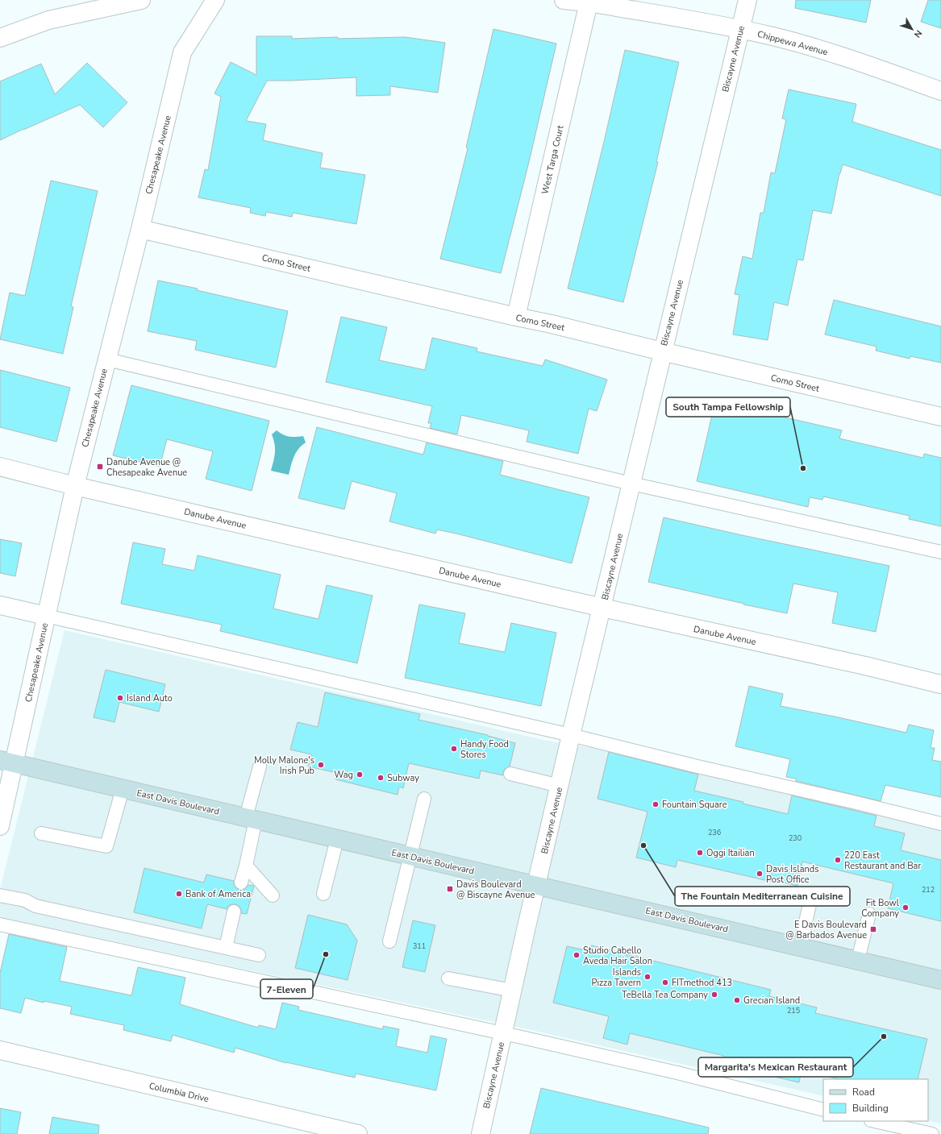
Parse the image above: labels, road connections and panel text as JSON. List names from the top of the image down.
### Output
{
  "streets": {
    "street": [
      "Chippewa Avenue",
      "Biscayne Avenue",
      "Chesapeake Avenue",
      "West Targa Court",
      "Como Street",
      "Danube Avenue",
      "East Davis Boulevard",
      "Columbia Drive"
    ]
  },
  "crossings": [
    ["Chippewa Avenue", "Biscayne Avenue"],
    ["Chippewa Avenue", "West Targa Court"],
    ["Biscayne Avenue", "Como Street"],
    ["Biscayne Avenue", "Danube Avenue"],
    ["Biscayne Avenue", "East Davis Boulevard"],
    ["Chesapeake Avenue", "Como Street"],
    ["Chesapeake Avenue", "Danube Avenue"],
    ["Chesapeake Avenue", "East Davis Boulevard"],
    ["West Targa Court", "Como Street"]
  ],
  "places": {
    "transit": ["Danube Avenue @ Chesapeake Avenue", "Davis Boulevard @ Biscayne Avenue", "E Davis Boulevard @ Barbados Avenue"],
    "other": [
      "South Tampa Fellowship",
      "Island Auto",
      "Handy Food Stores",
      "Molly Malone's Irish Pub",
      "Wag",
      "Subway",
      "Fountain Square",
      "The Fountain Mediterranean Cuisine",
      "Oggi Itailian",
      "220 East Restaurant and Bar",
      "Davis Islands Post Office",
      "Bank of America",
      "Fit Bowl Company",
      "7-Eleven",
      "Studio Cabello Aveda Hair Salon",
      "Islands Pizza Tavern",
      "FITmethod 413",
      "TeBella Tea Company",
      "Grecian Island",
      "Margarita's Mexican Restaurant"
    ]
  },
  "house_numbers": [
    "236",
    "230",
    "212",
    "311",
    "215"
  ],
  "legend": ["Road", "Building"],
  "north": "bottom right"
}
